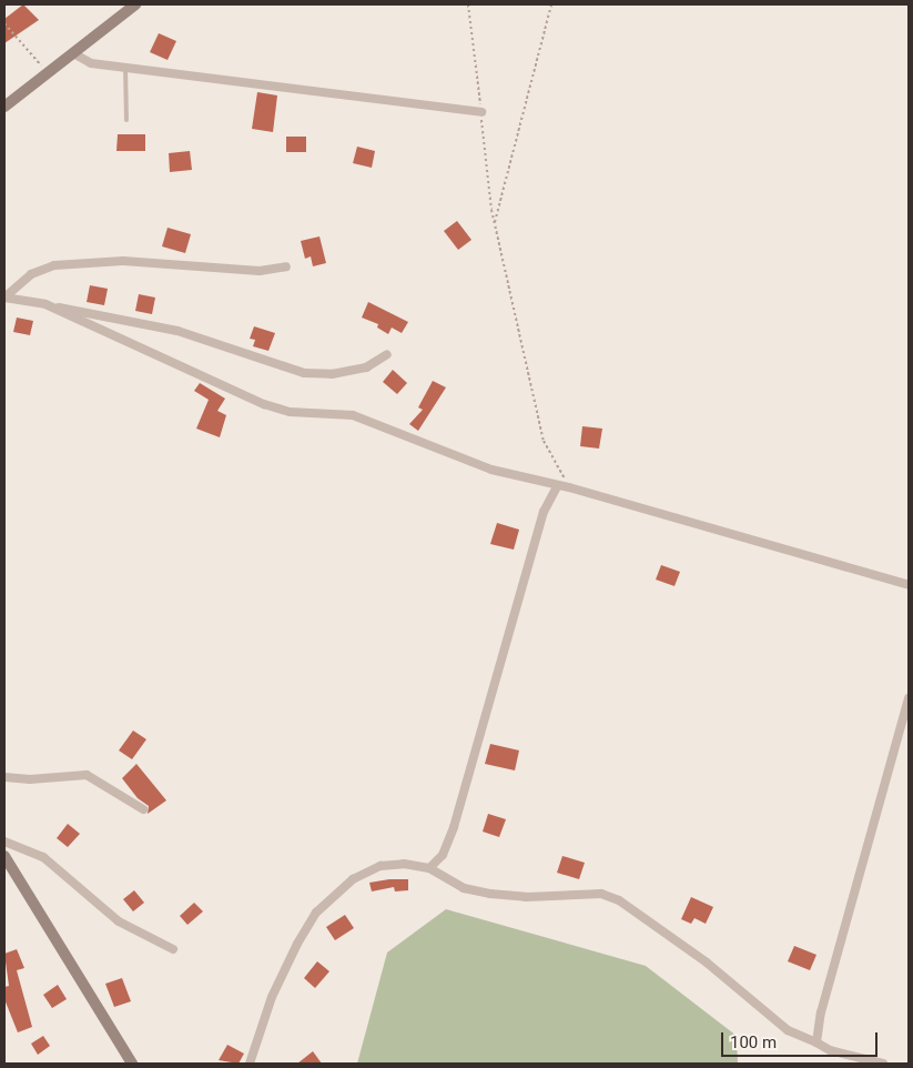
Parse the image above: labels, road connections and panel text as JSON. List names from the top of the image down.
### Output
{
  "scale_bar": "100 m"
}
